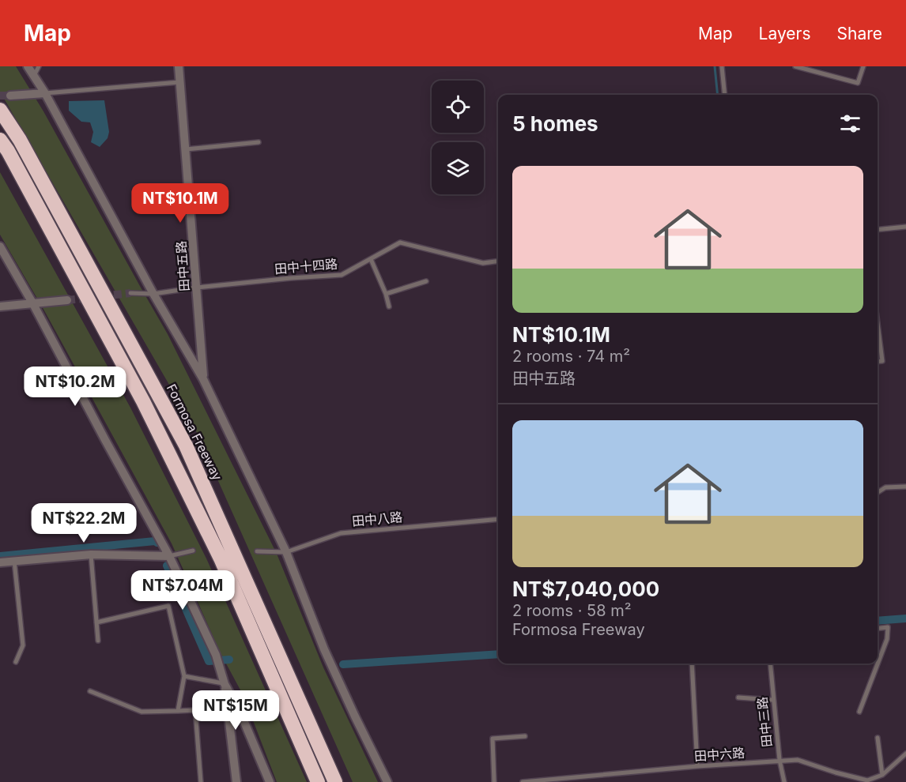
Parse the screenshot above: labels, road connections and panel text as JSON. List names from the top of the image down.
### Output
{
  "streets": {
    "highway": ["Formosa Freeway"],
    "street": ["田中五路"],
    "lane": [
      "田中十四路",
      "田中八路",
      "田中三路",
      "田中六路"
    ]
  },
  "crossings": [
    ["田中五路", "田中十四路"],
    ["田中三路", "田中六路"]
  ],
  "page": {
    "header": "Map",
    "nav": ["Map", "Layers", "Share"],
    "heading": "5 homes",
    "list": [
      {
        "name": "NT$10.1M",
        "note": "2 rooms · 74 m² · 田中五路"
      },
      {
        "name": "NT$7,040,000",
        "note": "2 rooms · 58 m² · Formosa Freeway"
      }
    ],
    "price": [
      "NT$10.1M",
      "NT$10.2M",
      "NT$22.2M",
      "NT$7.04M",
      "NT$15M"
    ]
  }
}
